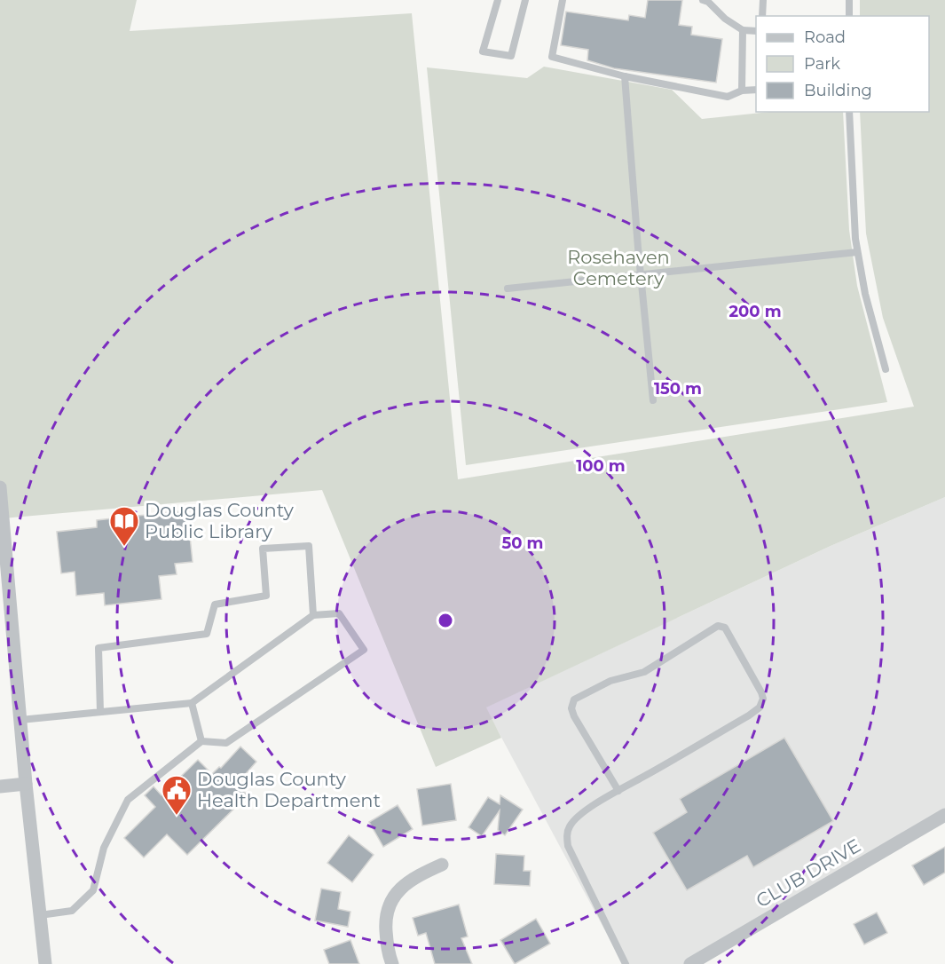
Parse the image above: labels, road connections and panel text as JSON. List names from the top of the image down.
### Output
{
  "streets": {
    "street": ["CLUB DRIVE"]
  },
  "parks": ["Rosehaven Cemetery"],
  "places": {
    "library": ["Douglas County Public Library"],
    "public building": ["Douglas County Health Department"]
  },
  "legend": ["Road", "Park", "Building"],
  "rings": [
    "200 m",
    "150 m",
    "100 m",
    "50 m"
  ]
}
